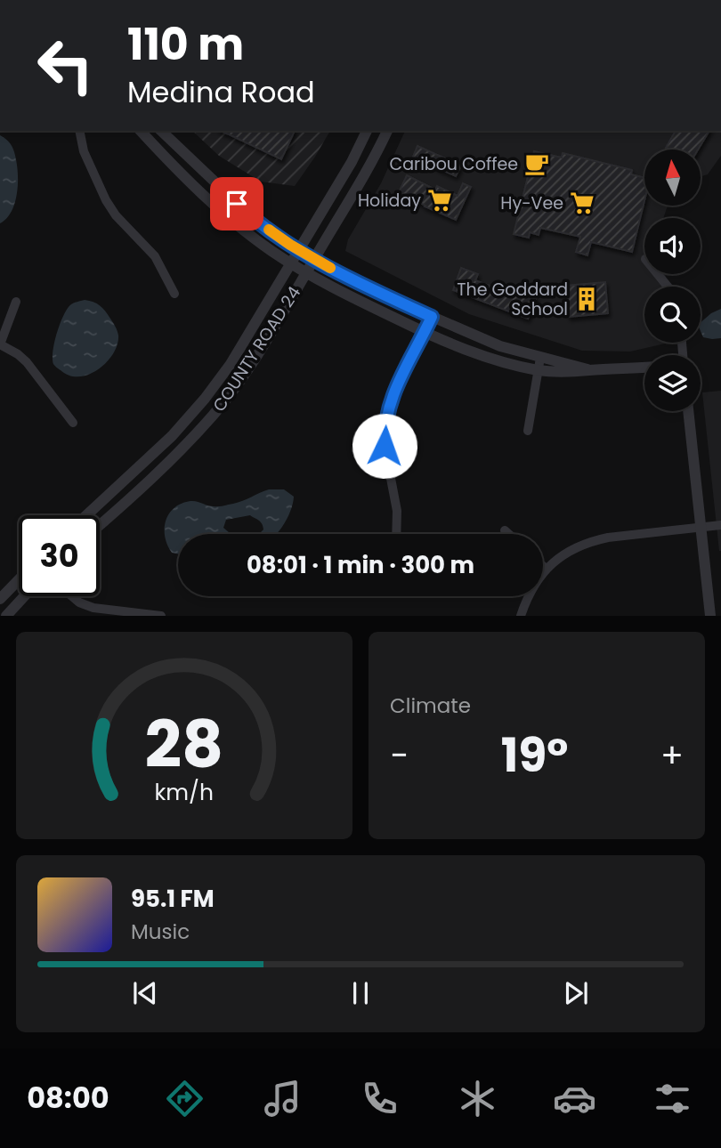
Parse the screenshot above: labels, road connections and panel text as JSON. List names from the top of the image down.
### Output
{
  "streets": {
    "street": ["COUNTY ROAD 24"]
  },
  "places": {
    "cafe": ["Caribou Coffee"],
    "supermarket": ["Holiday", "Hy-Vee"],
    "building": ["The Goddard School"]
  },
  "north": "top",
  "page": {
    "turn": ["110 m", "Medina Road"],
    "limit": "30",
    "trip": "08:01 · 1 min · 300 m",
    "tile": "Climate",
    "heat": ["−", "19°", "+"],
    "song": ["95.1 FM", "Music"],
    "tabs": "08:00",
    "gauge": ["28", "km/h"]
  }
}
